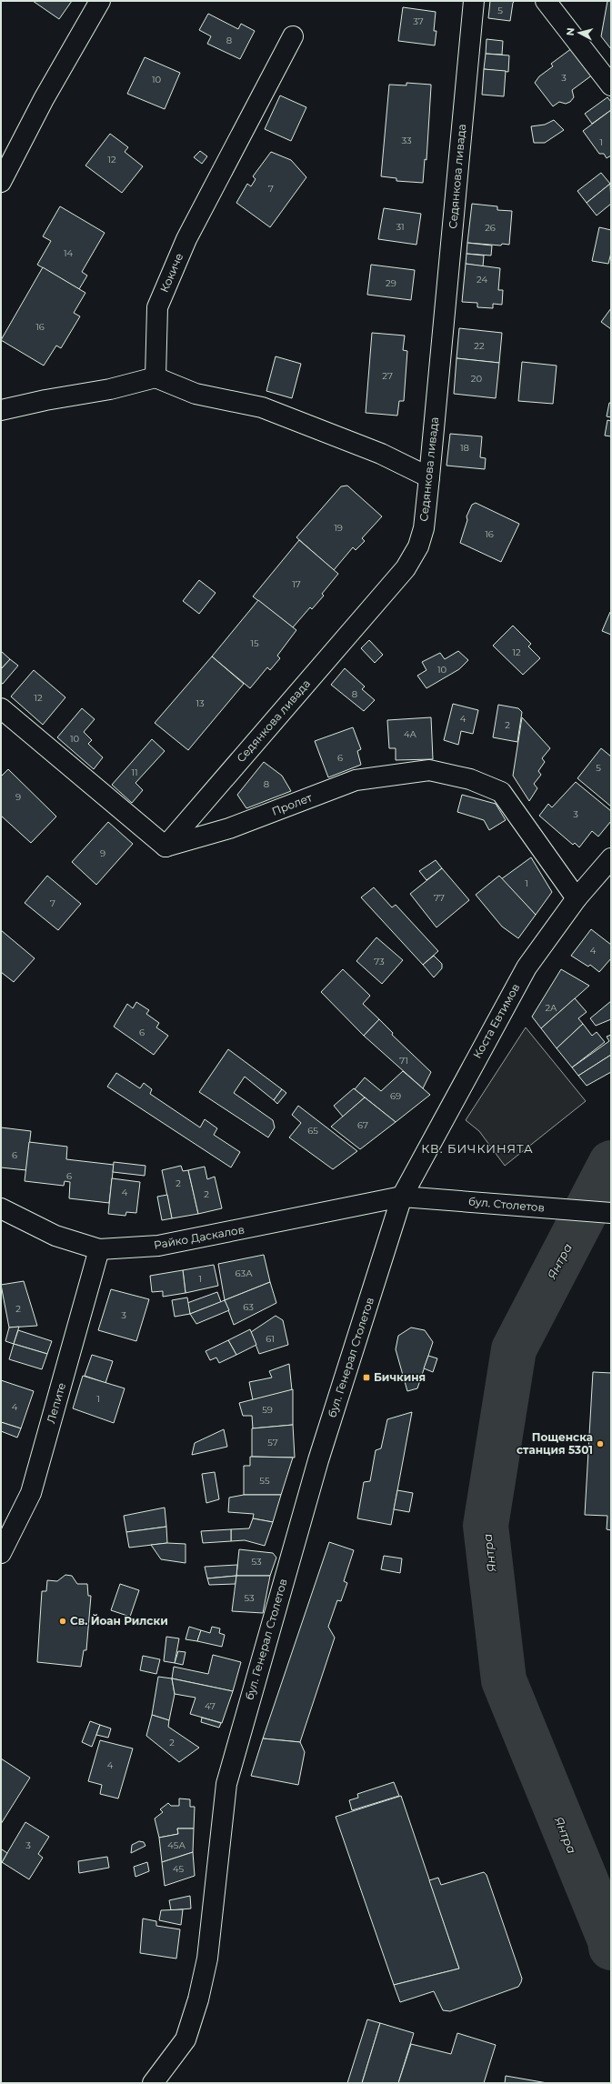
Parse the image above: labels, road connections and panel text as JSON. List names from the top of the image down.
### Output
{
  "streets": {
    "street": [
      "Седянкова ливада",
      "Кокиче",
      "Пролет",
      "Коста Евтимов",
      "бул. Столетов",
      "Райко Даскалов",
      "бул. Генерал Столетов",
      "Лепите"
    ]
  },
  "crossings": [
    ["Седянкова ливада", "Пролет"],
    ["Пролет", "Коста Евтимов"],
    ["Коста Евтимов", "бул. Столетов"],
    ["Коста Евтимов", "Райко Даскалов"],
    ["Коста Евтимов", "бул. Генерал Столетов"],
    ["бул. Столетов", "Райко Даскалов"],
    ["бул. Столетов", "бул. Генерал Столетов"],
    ["Райко Даскалов", "бул. Генерал Столетов"],
    ["Райко Даскалов", "Лепите"]
  ],
  "districts": ["КВ. БИЧКИНЯТА"],
  "water": ["Янтра"],
  "places": {
    "transit": ["Бичкиня"],
    "other": ["Пощенска станция 5301", "Св. Йоан Рилски"]
  },
  "house_numbers": [
    "5",
    "37",
    "8",
    "3",
    "10",
    "33",
    "1",
    "12",
    "7",
    "31",
    "26",
    "14",
    "24",
    "29",
    "16",
    "22",
    "27",
    "20",
    "18",
    "19",
    "16",
    "17",
    "15",
    "12",
    "10",
    "8",
    "12",
    "13",
    "4",
    "2",
    "4А",
    "10",
    "6",
    "5",
    "11",
    "8",
    "9",
    "3",
    "9",
    "1",
    "77",
    "7",
    "4",
    "73",
    "2А",
    "6",
    "71",
    "69",
    "67",
    "65",
    "6",
    "6",
    "2",
    "4",
    "2",
    "63А",
    "1",
    "63",
    "2",
    "3",
    "61",
    "1",
    "4",
    "59",
    "57",
    "55",
    "53",
    "53",
    "47",
    "2",
    "4",
    "3",
    "45А",
    "45"
  ],
  "north": "left"
}
